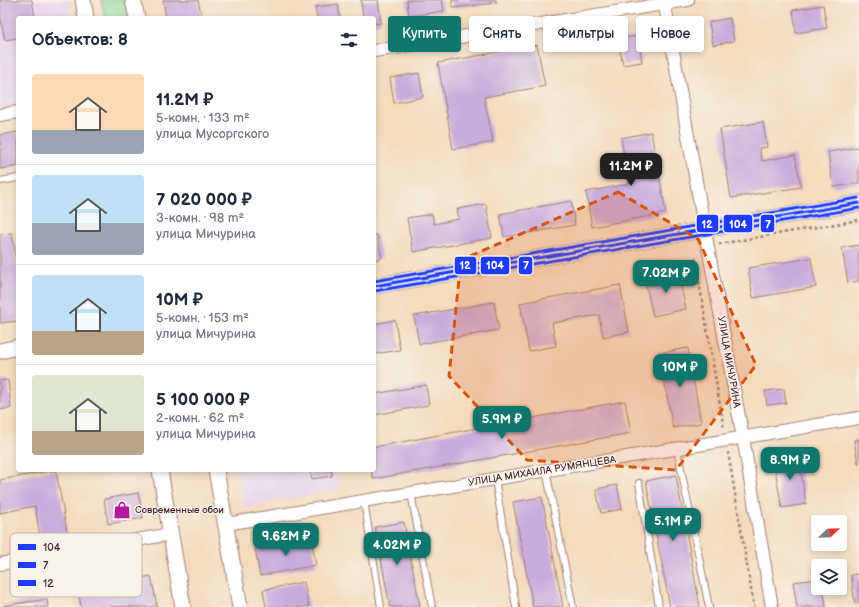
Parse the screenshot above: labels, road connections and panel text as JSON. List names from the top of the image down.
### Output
{
  "streets": {
    "street": ["УЛИЦА МИЧУРИНА", "УЛИЦА МИХАИЛА РУМЯНЦЕВА"]
  },
  "crossings": [
    ["УЛИЦА МИЧУРИНА", "УЛИЦА МИХАИЛА РУМЯНЦЕВА"]
  ],
  "places": {
    "shop": ["Современные обои"]
  },
  "lines": ["transit line 12", "transit line 104", "transit line 7"],
  "legend": ["104", "7", "12"],
  "north": "top right",
  "page": {
    "chip": [
      "Купить",
      "Снять",
      "Фильтры",
      "Новое"
    ],
    "heading": "Объектов: 8",
    "list": [
      {
        "name": "11.2M ₽",
        "note": "5-комн. · 133 m² · улица Мусоргского"
      },
      {
        "name": "7 020 000 ₽",
        "note": "3-комн. · 98 m² · улица Мичурина"
      },
      {
        "name": "10M ₽",
        "note": "5-комн. · 153 m² · улица Мичурина"
      },
      {
        "name": "5 100 000 ₽",
        "note": "2-комн. · 62 m² · улица Мичурина"
      }
    ],
    "price": [
      "11.2M ₽",
      "7.02M ₽",
      "10M ₽",
      "5.9M ₽",
      "8.9M ₽",
      "5.1M ₽",
      "9.62M ₽",
      "4.02M ₽"
    ]
  }
}
